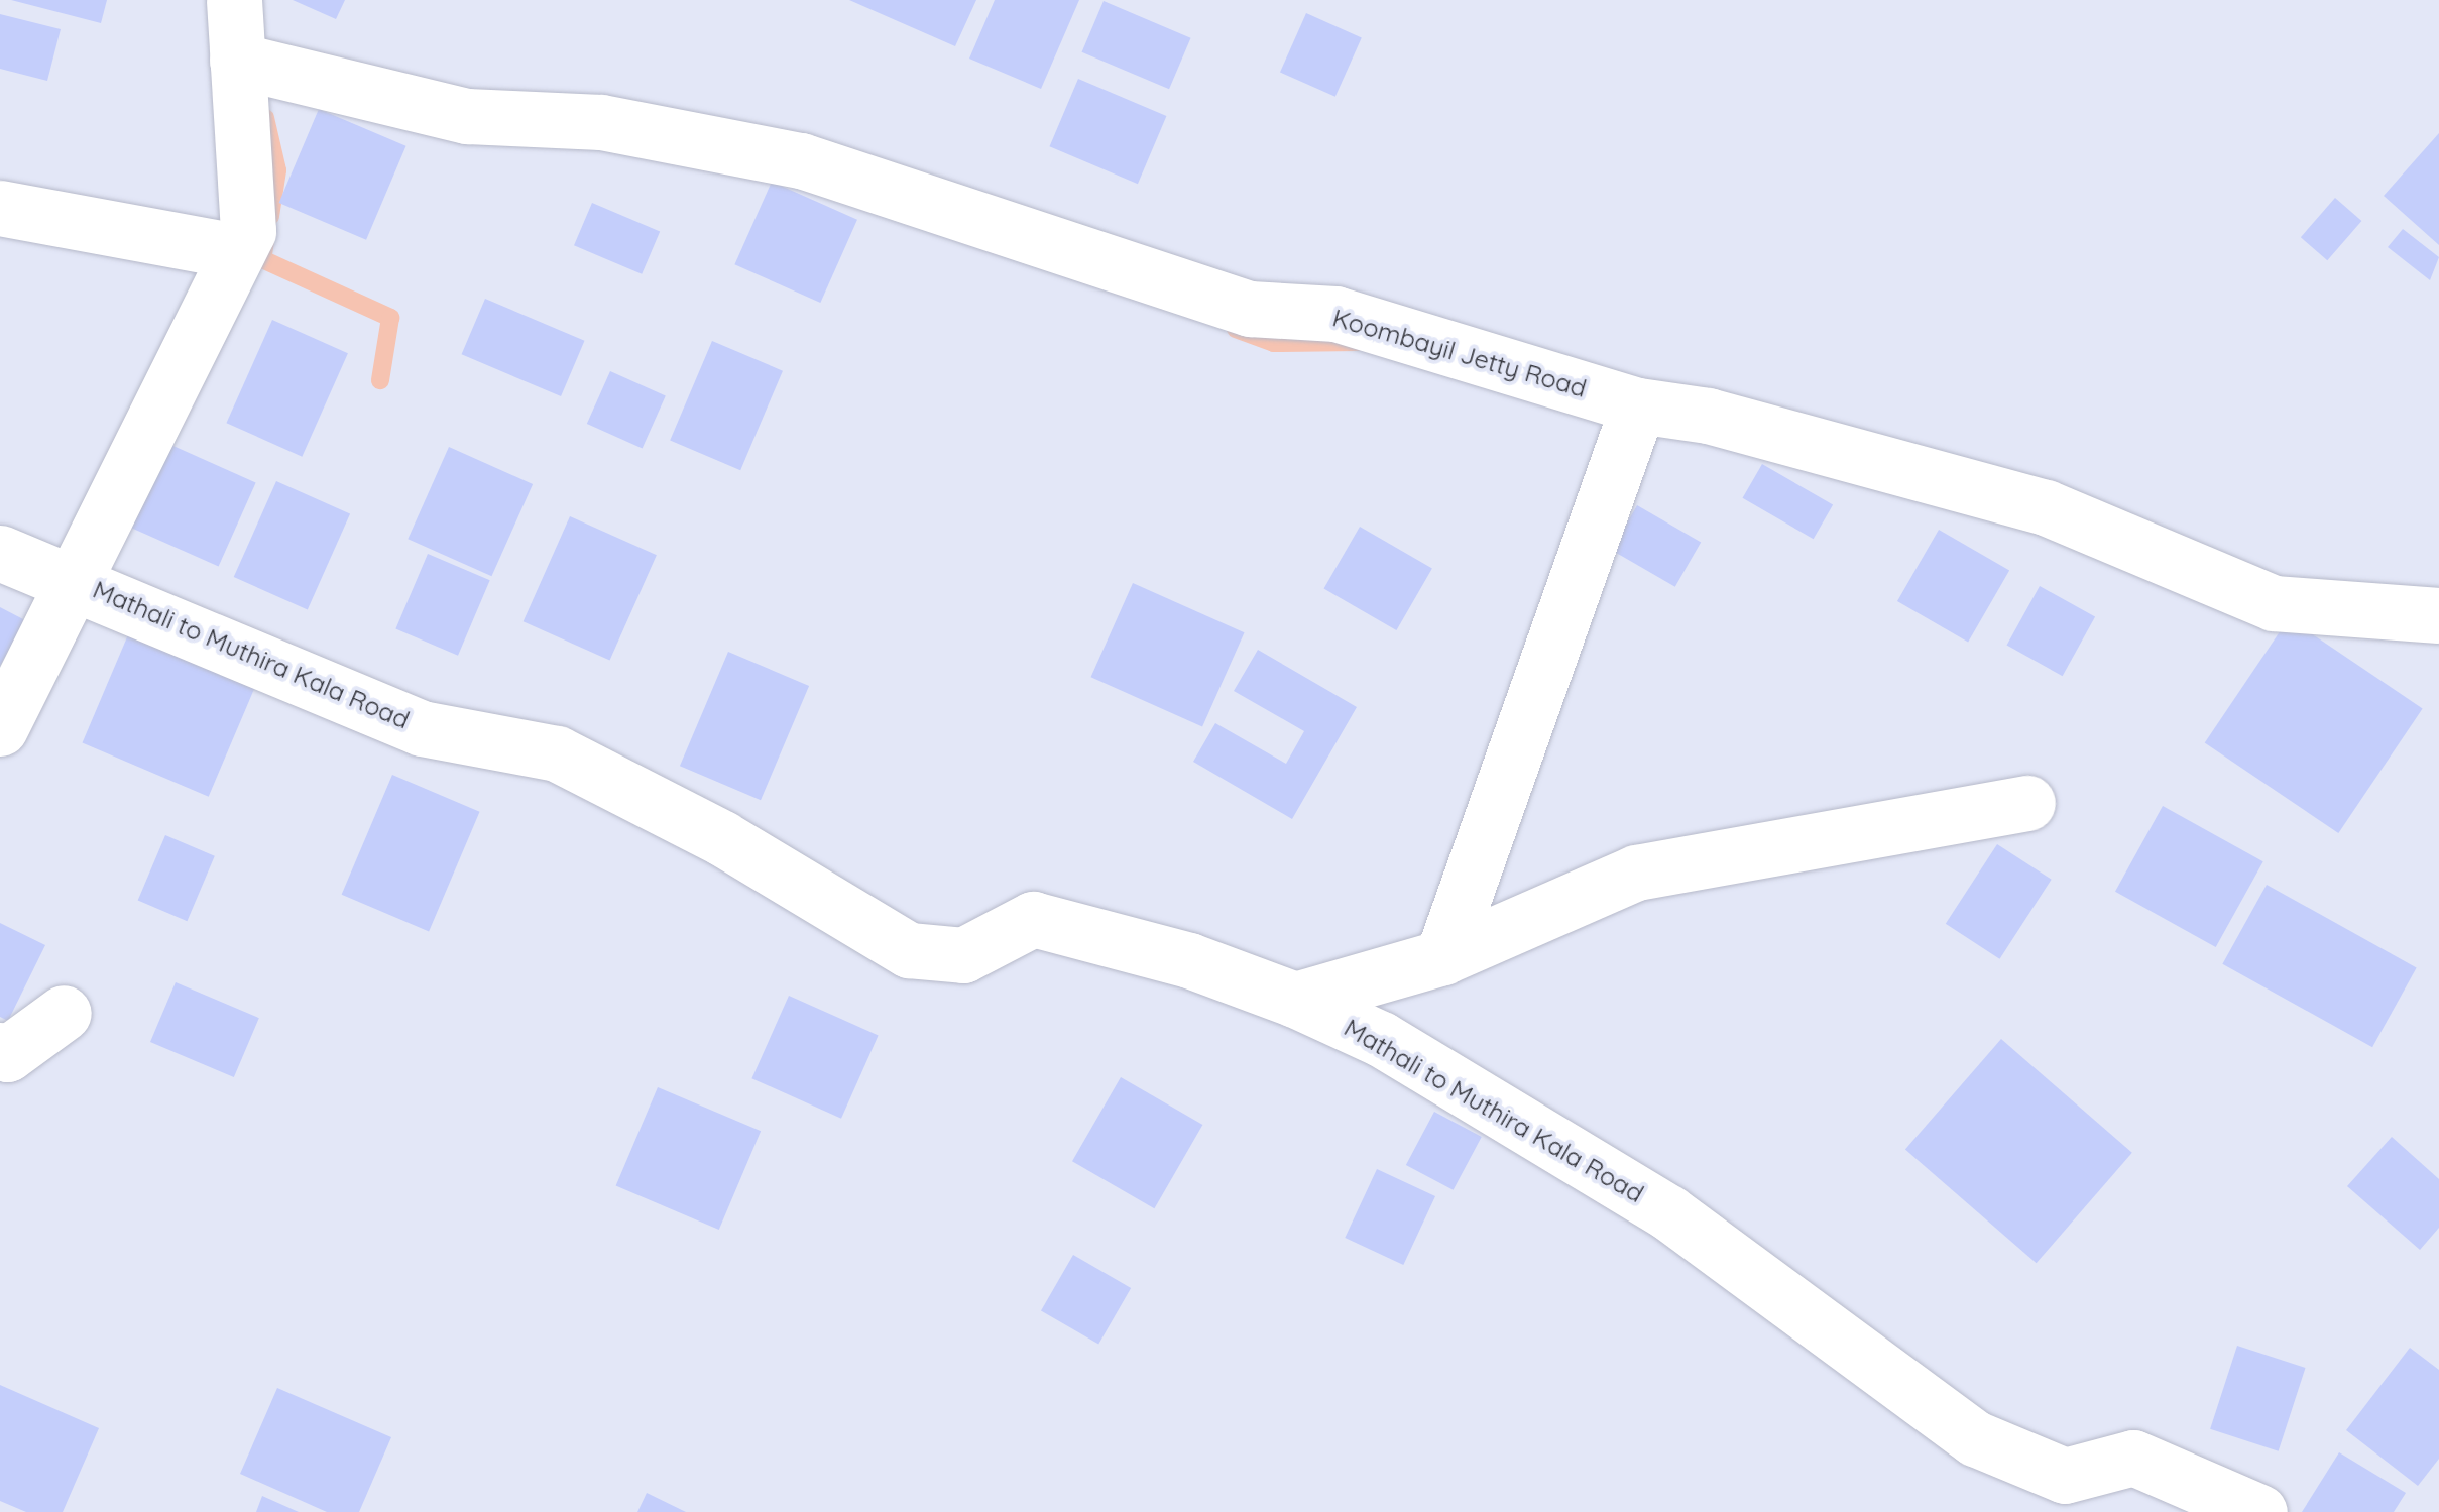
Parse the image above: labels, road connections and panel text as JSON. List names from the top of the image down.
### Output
{
  "streets": {
    "street": ["Koombayil Jetty Road", "Mathali to Muthira Kala Road"]
  }
}
